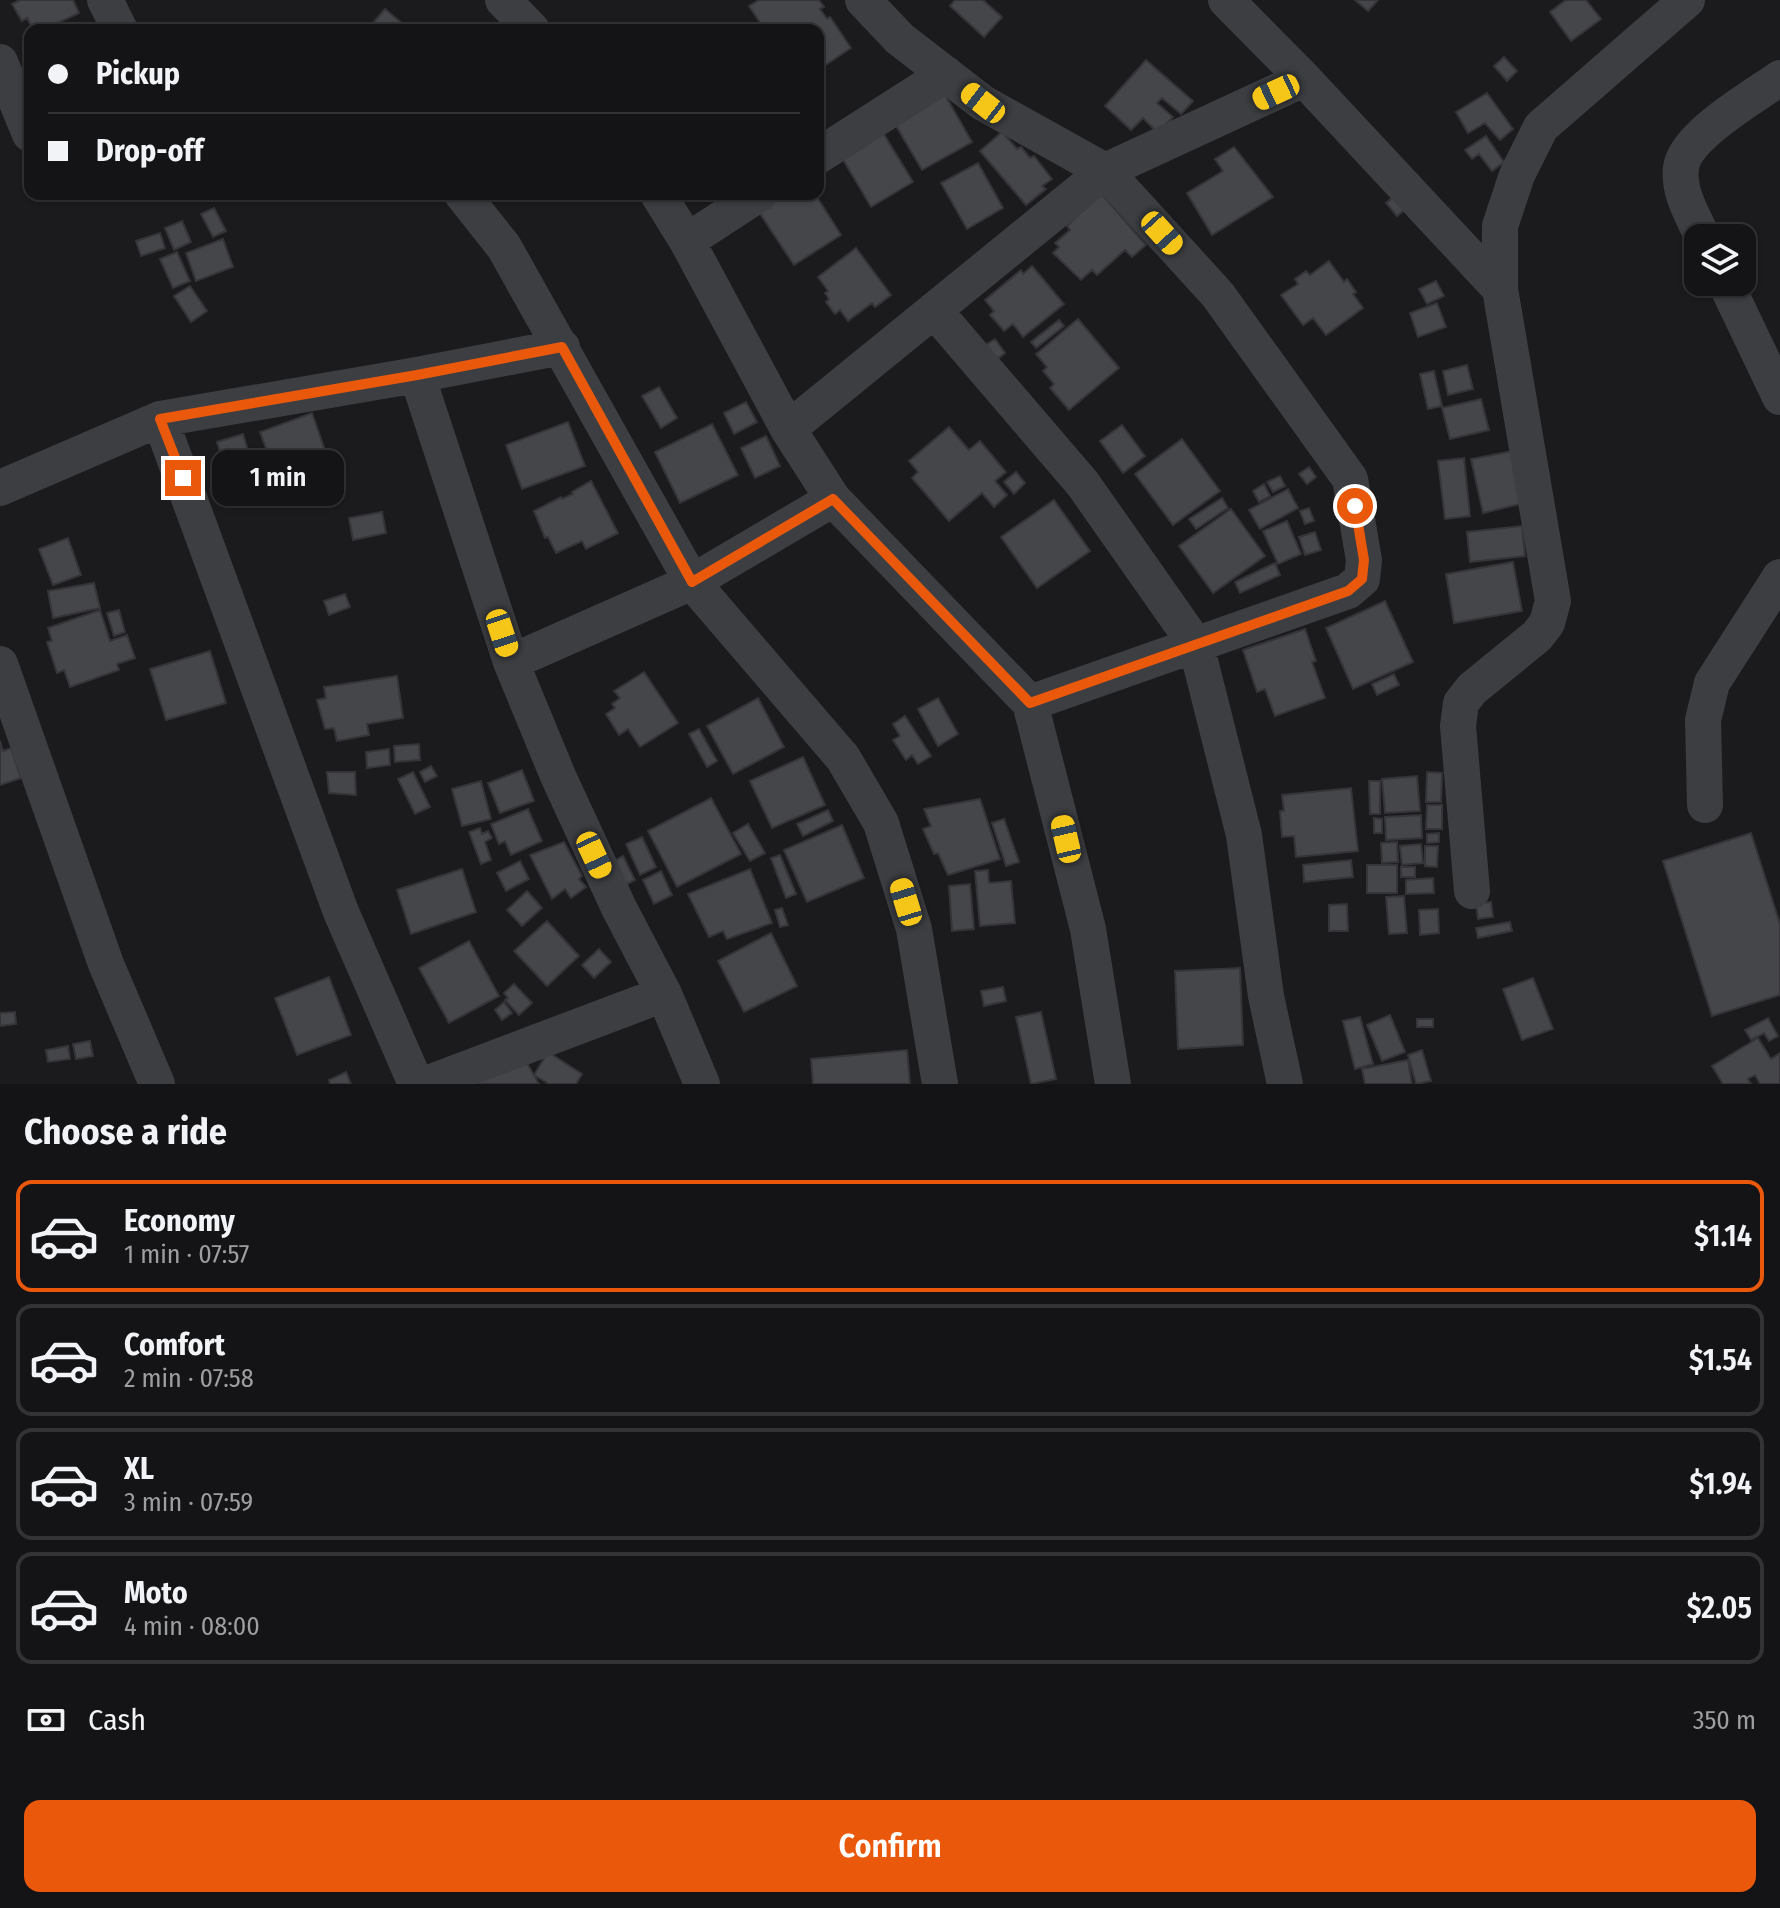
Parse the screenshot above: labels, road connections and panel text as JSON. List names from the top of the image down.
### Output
{
  "page": {
    "banner": ["Pickup", "Drop-off"],
    "bubble": "1 min",
    "heading": "Choose a ride",
    "list": [
      {
        "name": "Economy",
        "note": "1 min · 07:57",
        "value": "$1.14"
      },
      {
        "name": "Comfort",
        "note": "2 min · 07:58",
        "value": "$1.54"
      },
      {
        "name": "XL",
        "note": "3 min · 07:59",
        "value": "$1.94"
      },
      {
        "name": "Moto",
        "note": "4 min · 08:00",
        "value": "$2.05"
      }
    ],
    "pay": ["Cash", "350 m"],
    "buttons": "Confirm"
  }
}
